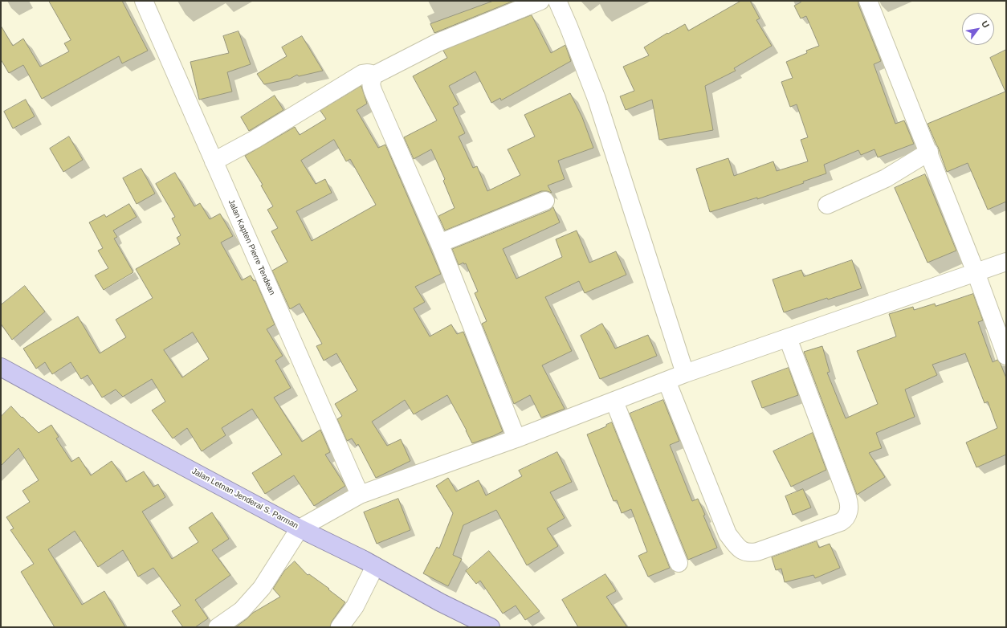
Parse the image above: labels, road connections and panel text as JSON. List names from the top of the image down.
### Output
{
  "streets": {
    "highway": ["Jalan Letnan Jenderal S. Parman"],
    "street": ["Jalan Kapten Pierre Tendean"]
  },
  "north": "top right"
}
